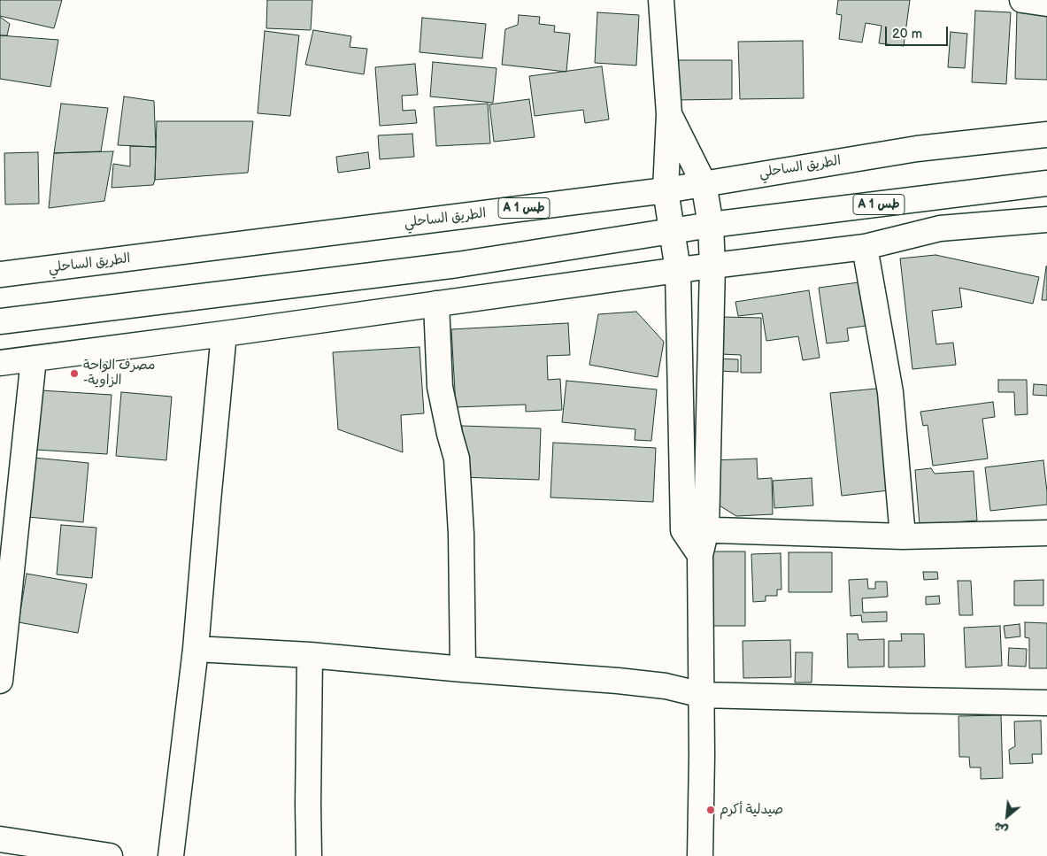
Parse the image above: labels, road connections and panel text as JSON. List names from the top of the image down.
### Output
{
  "streets": {
    "main road": ["الطريق الساحلي", "A 1 طس"]
  },
  "places": ["مصرف الواحة -الزاوية", "صيدلية أكرم"],
  "scale_bar": "20 m",
  "north": "bottom left"
}
